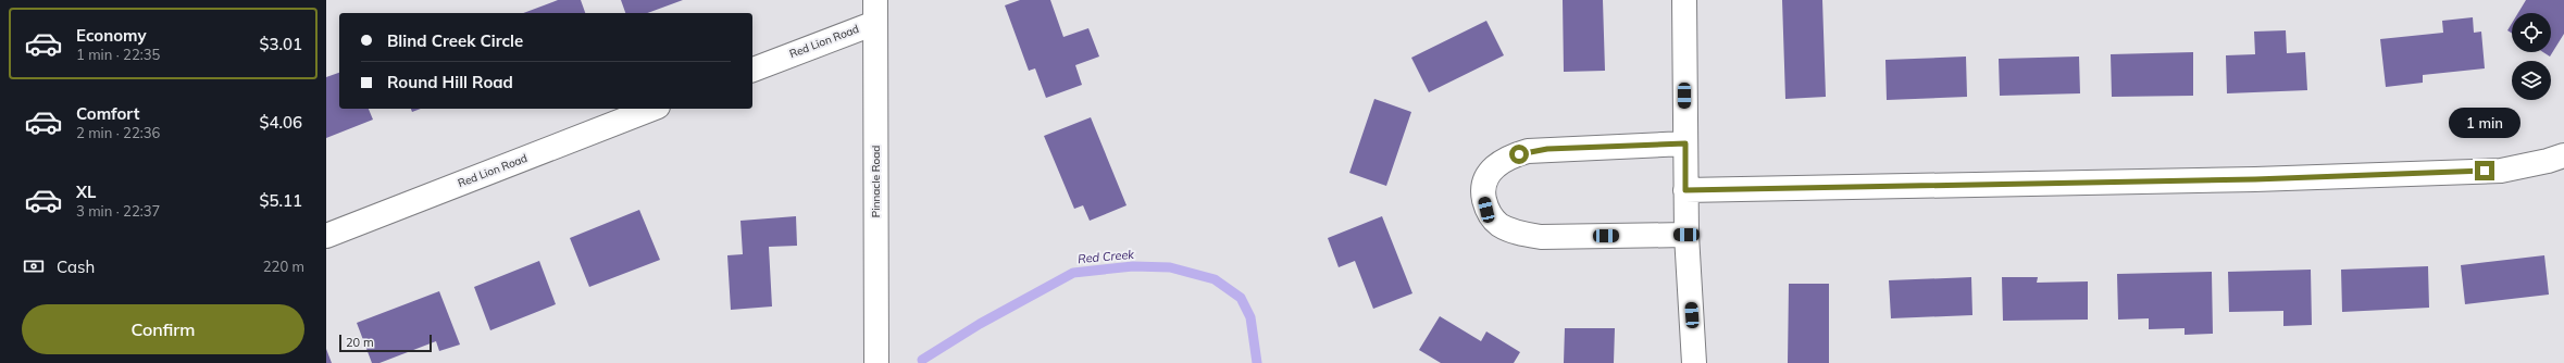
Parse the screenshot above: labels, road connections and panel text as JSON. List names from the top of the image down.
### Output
{
  "streets": {
    "street": ["Red Lion Road", "Pinnacle Road"]
  },
  "crossings": [
    ["Red Lion Road", "Pinnacle Road"]
  ],
  "water": ["Red Creek"],
  "scale_bar": "20 m",
  "page": {
    "list": [
      {
        "name": "Economy",
        "note": "1 min · 22:35",
        "value": "$3.01"
      },
      {
        "name": "Comfort",
        "note": "2 min · 22:36",
        "value": "$4.06"
      },
      {
        "name": "XL",
        "note": "3 min · 22:37",
        "value": "$5.11"
      }
    ],
    "banner": ["Blind Creek Circle", "Round Hill Road"],
    "bubble": "1 min",
    "pay": ["Cash", "220 m"],
    "buttons": "Confirm",
    "scale": "20 m"
  }
}
